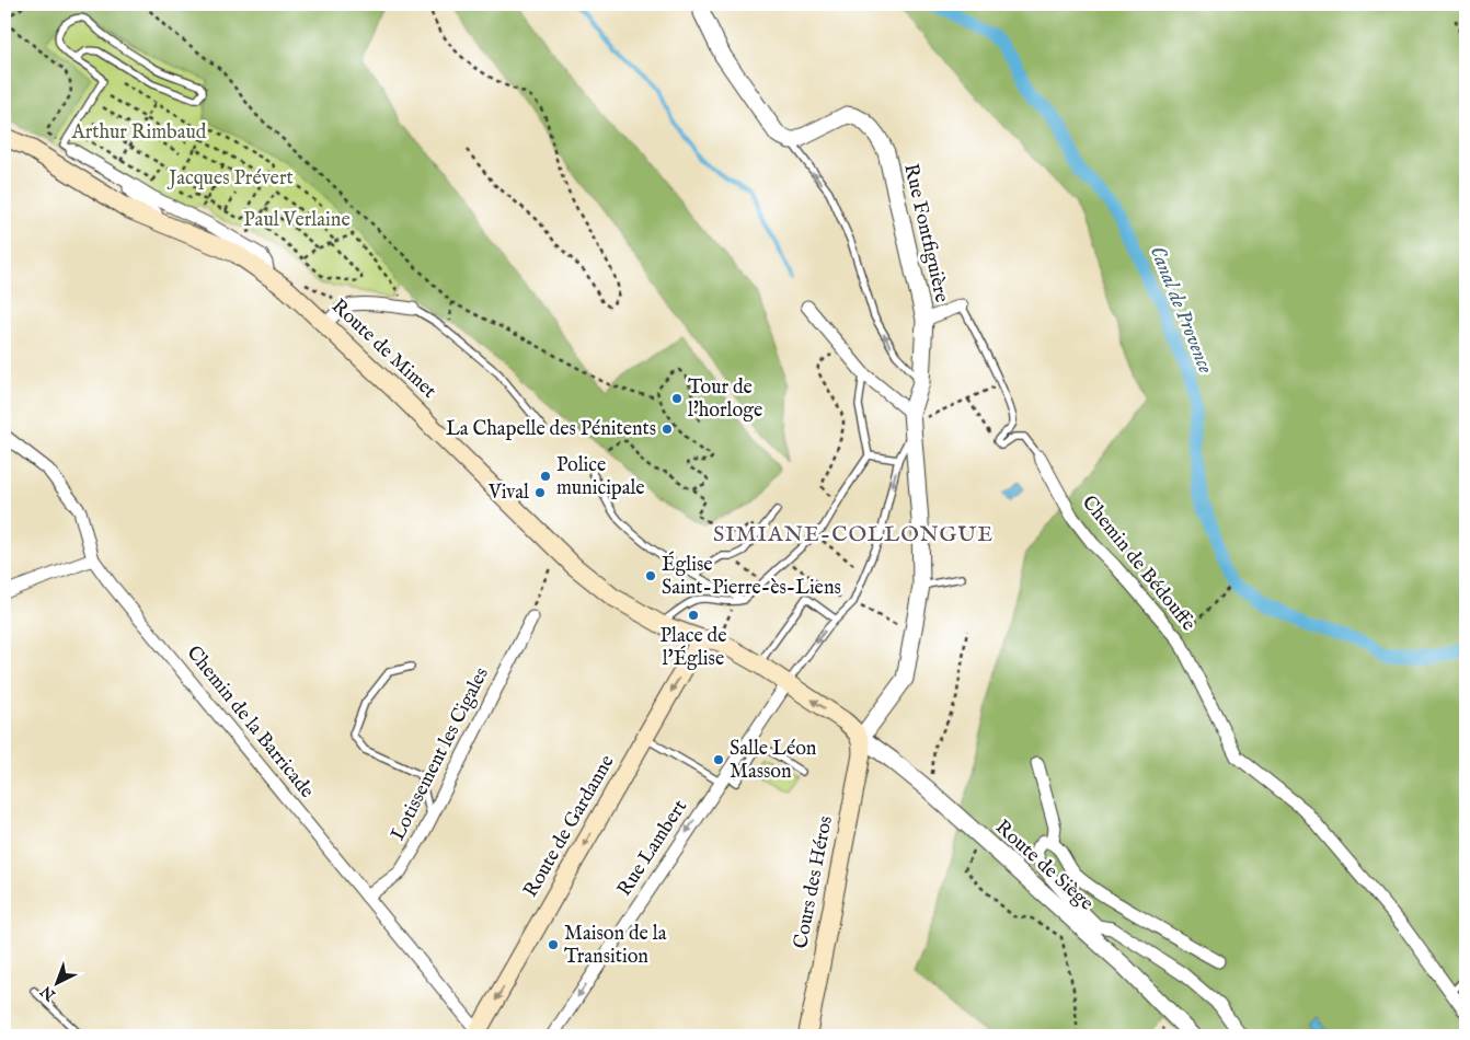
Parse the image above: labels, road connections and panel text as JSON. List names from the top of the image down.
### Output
{
  "streets": {
    "main road": ["Route de Mimet", "Route de Gardanne", "Cours des Héros"],
    "street": [
      "Rue Fontfiguière",
      "Chemin de Bédouffe",
      "Chemin de la Barricade",
      "Lotissement les Cigales",
      "Rue Lambert",
      "Route de Siège"
    ]
  },
  "crossings": [
    ["Route de Mimet", "Route de Gardanne"],
    ["Route de Mimet", "Rue Lambert"],
    ["Route de Mimet", "Route de Siège"],
    ["Route de Mimet", "Cours des Héros"],
    ["Chemin de la Barricade", "Lotissement les Cigales"],
    ["Chemin de la Barricade", "Route de Gardanne"],
    ["Route de Siège", "Cours des Héros"]
  ],
  "one_way": ["Route de Gardanne", "Rue Lambert"],
  "districts": ["SIMIANE-COLLONGUE"],
  "water": ["Canal de Provence"],
  "parks": ["Arthur Rimbaud", "Jacques Prévert", "Paul Verlaine"],
  "places": [
    "Tour de l'horloge",
    "La Chapelle des Pénitents",
    "Police municipale",
    "Vival",
    "Église Saint-Pierre-ès-Liens",
    "Place de l'Église",
    "Salle Léon Masson",
    "Maison de la Transition"
  ],
  "north": "bottom left"
}
